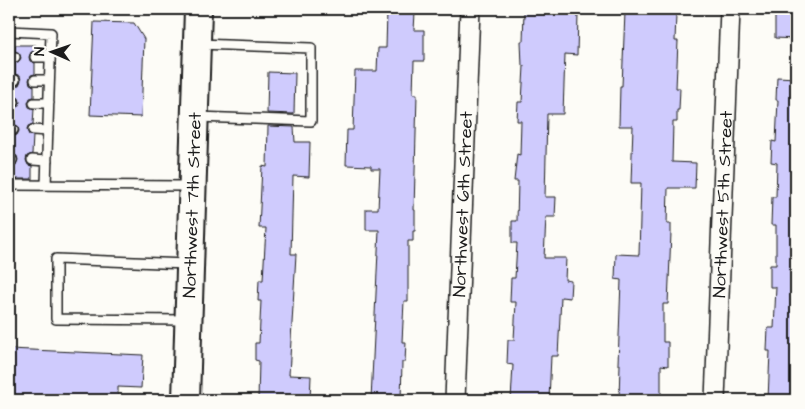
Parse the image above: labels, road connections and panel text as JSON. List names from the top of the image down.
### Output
{
  "streets": {
    "main road": ["Northwest 7th Street"],
    "street": ["Northwest 6th Street", "Northwest 5th Street"]
  },
  "north": "left"
}
